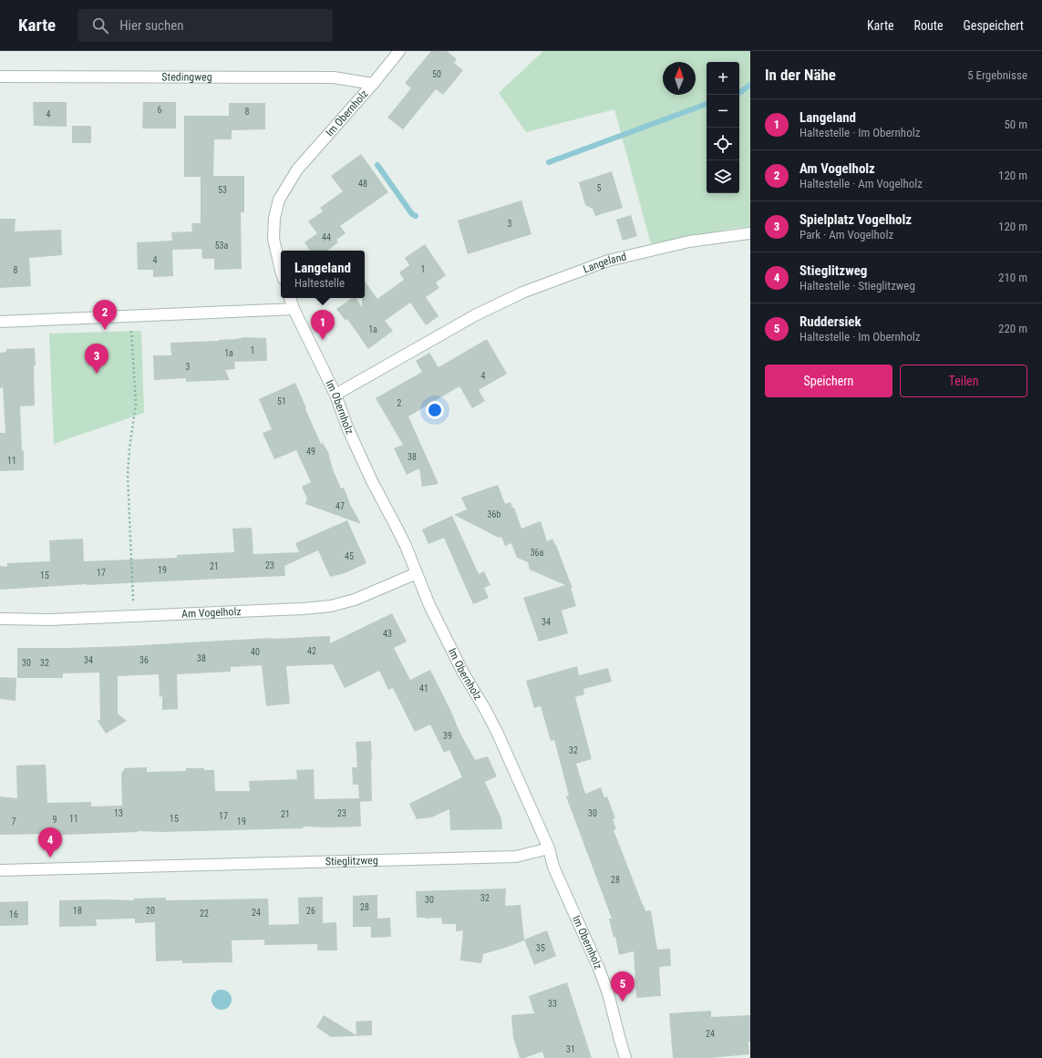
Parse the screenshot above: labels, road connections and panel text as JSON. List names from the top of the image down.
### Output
{
  "streets": {
    "street": [
      "Stedingweg",
      "Im Obernholz",
      "Langeland",
      "Am Vogelholz",
      "Stieglitzweg"
    ]
  },
  "crossings": [
    ["Stedingweg", "Im Obernholz"],
    ["Im Obernholz", "Langeland"],
    ["Im Obernholz", "Am Vogelholz"],
    ["Im Obernholz", "Stieglitzweg"]
  ],
  "house_numbers": [
    "50",
    "6",
    "8",
    "4",
    "48",
    "5",
    "53",
    "3",
    "44",
    "53a",
    "4",
    "1",
    "8",
    "1a",
    "1",
    "1a",
    "3",
    "4",
    "51",
    "2",
    "49",
    "38",
    "11",
    "47",
    "36b",
    "36a",
    "45",
    "23",
    "21",
    "19",
    "17",
    "15",
    "34",
    "43",
    "42",
    "40",
    "38",
    "34",
    "36",
    "30",
    "32",
    "41",
    "39",
    "32",
    "13",
    "23",
    "30",
    "21",
    "17",
    "11",
    "15",
    "9",
    "7",
    "19",
    "28",
    "32",
    "30",
    "28",
    "18",
    "20",
    "26",
    "24",
    "22",
    "16",
    "35",
    "33",
    "24",
    "31"
  ],
  "north": "top",
  "page": {
    "header": "Karte",
    "search": "Hier suchen",
    "nav": ["Karte", "Route", "Gespeichert"],
    "heading": ["In der Nähe", "5 Ergebnisse"],
    "map_buttons": ["+", "−"],
    "list": [
      {
        "mark": "1",
        "name": "Langeland",
        "note": "Haltestelle · Im Obernholz",
        "value": "50 m"
      },
      {
        "mark": "2",
        "name": "Am Vogelholz",
        "note": "Haltestelle · Am Vogelholz",
        "value": "120 m"
      },
      {
        "mark": "3",
        "name": "Spielplatz Vogelholz",
        "note": "Park · Am Vogelholz",
        "value": "120 m"
      },
      {
        "mark": "4",
        "name": "Stieglitzweg",
        "note": "Haltestelle · Stieglitzweg",
        "value": "210 m"
      },
      {
        "mark": "5",
        "name": "Ruddersiek",
        "note": "Haltestelle · Im Obernholz",
        "value": "220 m"
      }
    ],
    "popup": ["Langeland", "Haltestelle"],
    "pins": [
      "2",
      "1",
      "3",
      "4",
      "5"
    ],
    "buttons": ["Speichern", "Teilen"]
  }
}
